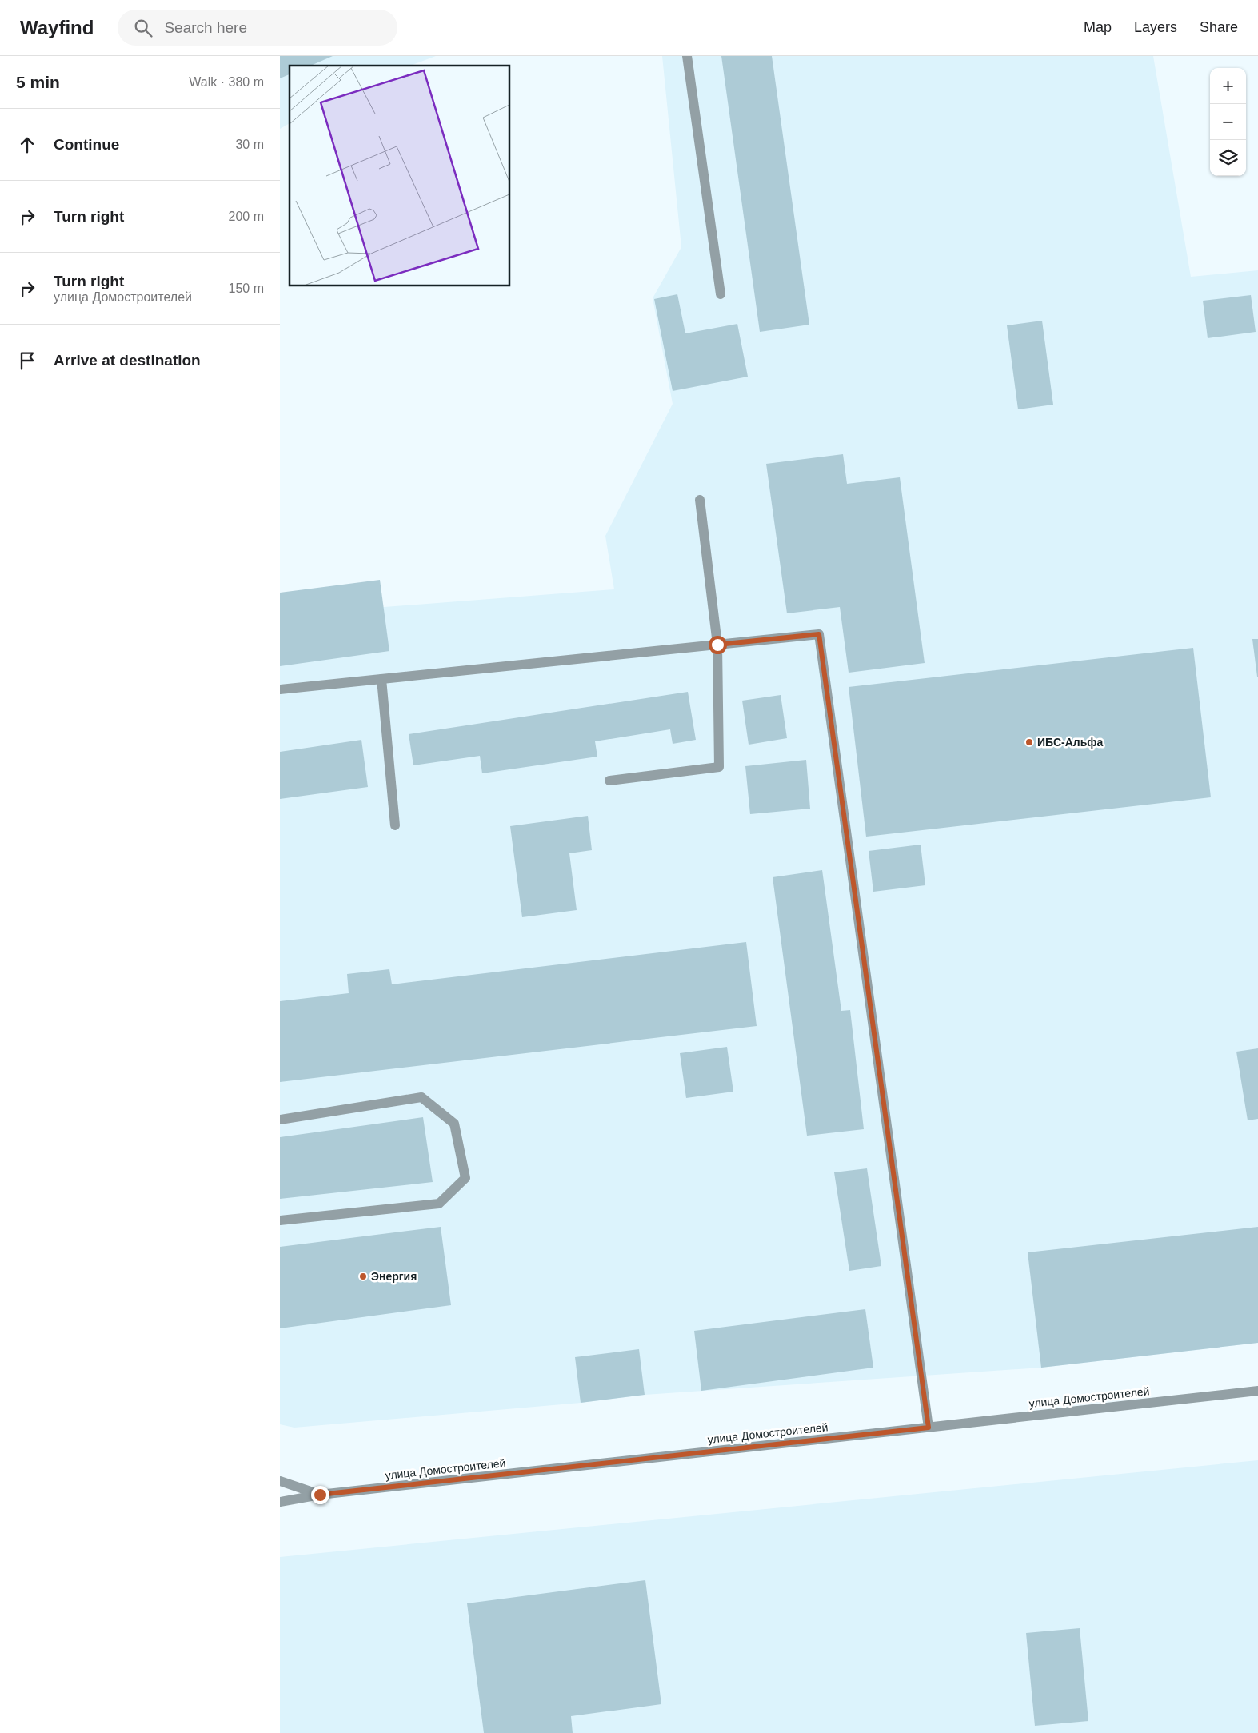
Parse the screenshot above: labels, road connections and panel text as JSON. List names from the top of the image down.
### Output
{
  "streets": {
    "street": ["улица Домостроителей"]
  },
  "places": ["ИБС-Альфа", "Энергия"],
  "page": {
    "header": "Wayfind",
    "search": "Search here",
    "nav": ["Map", "Layers", "Share"],
    "heading": ["5 min", "Walk · 380 m"],
    "map_buttons": ["+", "−"],
    "list": [
      ["Continue", "30 m"],
      ["Turn right", "200 m"],
      ["Turn right", "улица Домостроителей", "150 m"],
      "Arrive at destination"
    ]
  }
}
